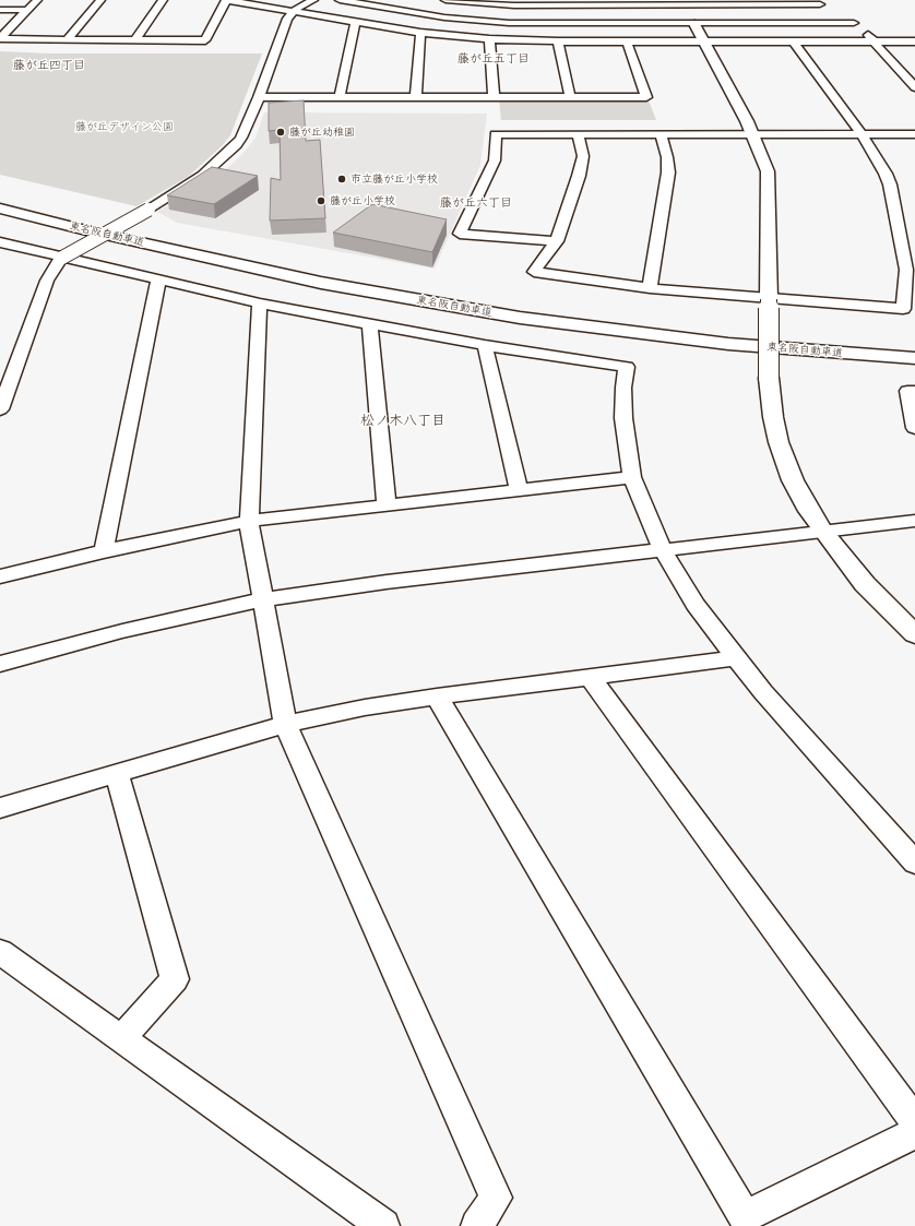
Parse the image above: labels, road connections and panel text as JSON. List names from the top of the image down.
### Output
{
  "streets": {
    "main road": ["東名阪自動車道"]
  },
  "districts": [
    "藤が丘五丁目",
    "藤が丘四丁目",
    "藤が丘六丁目",
    "松ノ木八丁目"
  ],
  "parks": ["藤が丘デザイン公園"],
  "places": ["藤が丘幼稚園", "市立藤が丘小学校", "藤が丘小学校"]
}
